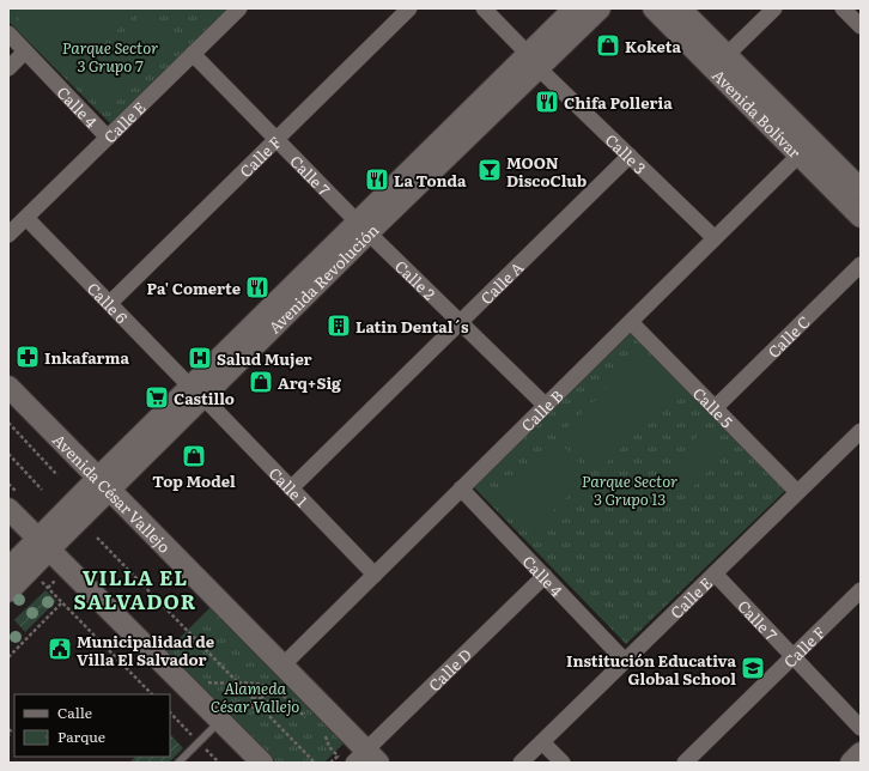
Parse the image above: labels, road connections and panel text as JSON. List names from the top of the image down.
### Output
{
  "streets": {
    "street": [
      "Calle 4",
      "Avenida Bolívar",
      "Calle E",
      "Calle 3",
      "Calle F",
      "Calle 7",
      "Avenida Revolución",
      "Calle 2",
      "Calle A",
      "Calle 6",
      "Calle C",
      "Calle 5",
      "Calle B",
      "Calle 1",
      "Avenida César Vallejo",
      "Calle D"
    ]
  },
  "crossings": [
    ["Calle 4", "Calle E"],
    ["Calle 4", "Calle B"],
    ["Calle 4", "Calle D"],
    ["Avenida Bolívar", "Calle B"],
    ["Calle E", "Calle 7"],
    ["Calle E", "Calle 6"],
    ["Calle E", "Calle 5"],
    ["Calle 3", "Avenida Revolución"],
    ["Calle 3", "Calle A"],
    ["Calle 3", "Calle B"],
    ["Calle F", "Calle 7"],
    ["Calle F", "Calle 6"],
    ["Calle 7", "Avenida Revolución"],
    ["Calle 7", "Calle 2"],
    ["Avenida Revolución", "Calle 2"],
    ["Avenida Revolución", "Calle 6"],
    ["Avenida Revolución", "Calle 1"],
    ["Avenida Revolución", "Avenida César Vallejo"],
    ["Calle 2", "Calle A"],
    ["Calle 2", "Calle B"],
    ["Calle A", "Calle 1"],
    ["Calle 6", "Calle 1"],
    ["Calle C", "Calle 5"],
    ["Calle 5", "Calle B"],
    ["Calle B", "Calle 1"],
    ["Calle B", "Avenida César Vallejo"],
    ["Avenida César Vallejo", "Calle D"]
  ],
  "districts": ["VILLA EL SALVADOR"],
  "parks": ["Parque Sector 3 Grupo 7", "Parque Sector 3 Grupo 13", "Alameda César Vallejo"],
  "places": {
    "shop": ["Koketa", "Arq+Sig", "Top Model"],
    "restaurant": ["Chifa Polleria", "La Tonda", "Pa' Comerte"],
    "bar": ["MOON DiscoClub"],
    "building": ["Latin Dental´s"],
    "pharmacy": ["Inkafarma"],
    "hospital": ["Salud Mujer"],
    "supermarket": ["Castillo"],
    "public building": ["Municipalidad de Villa El Salvador"],
    "school or university": ["Institución Educativa Global School"]
  },
  "legend": ["Calle", "Parque"]
}
